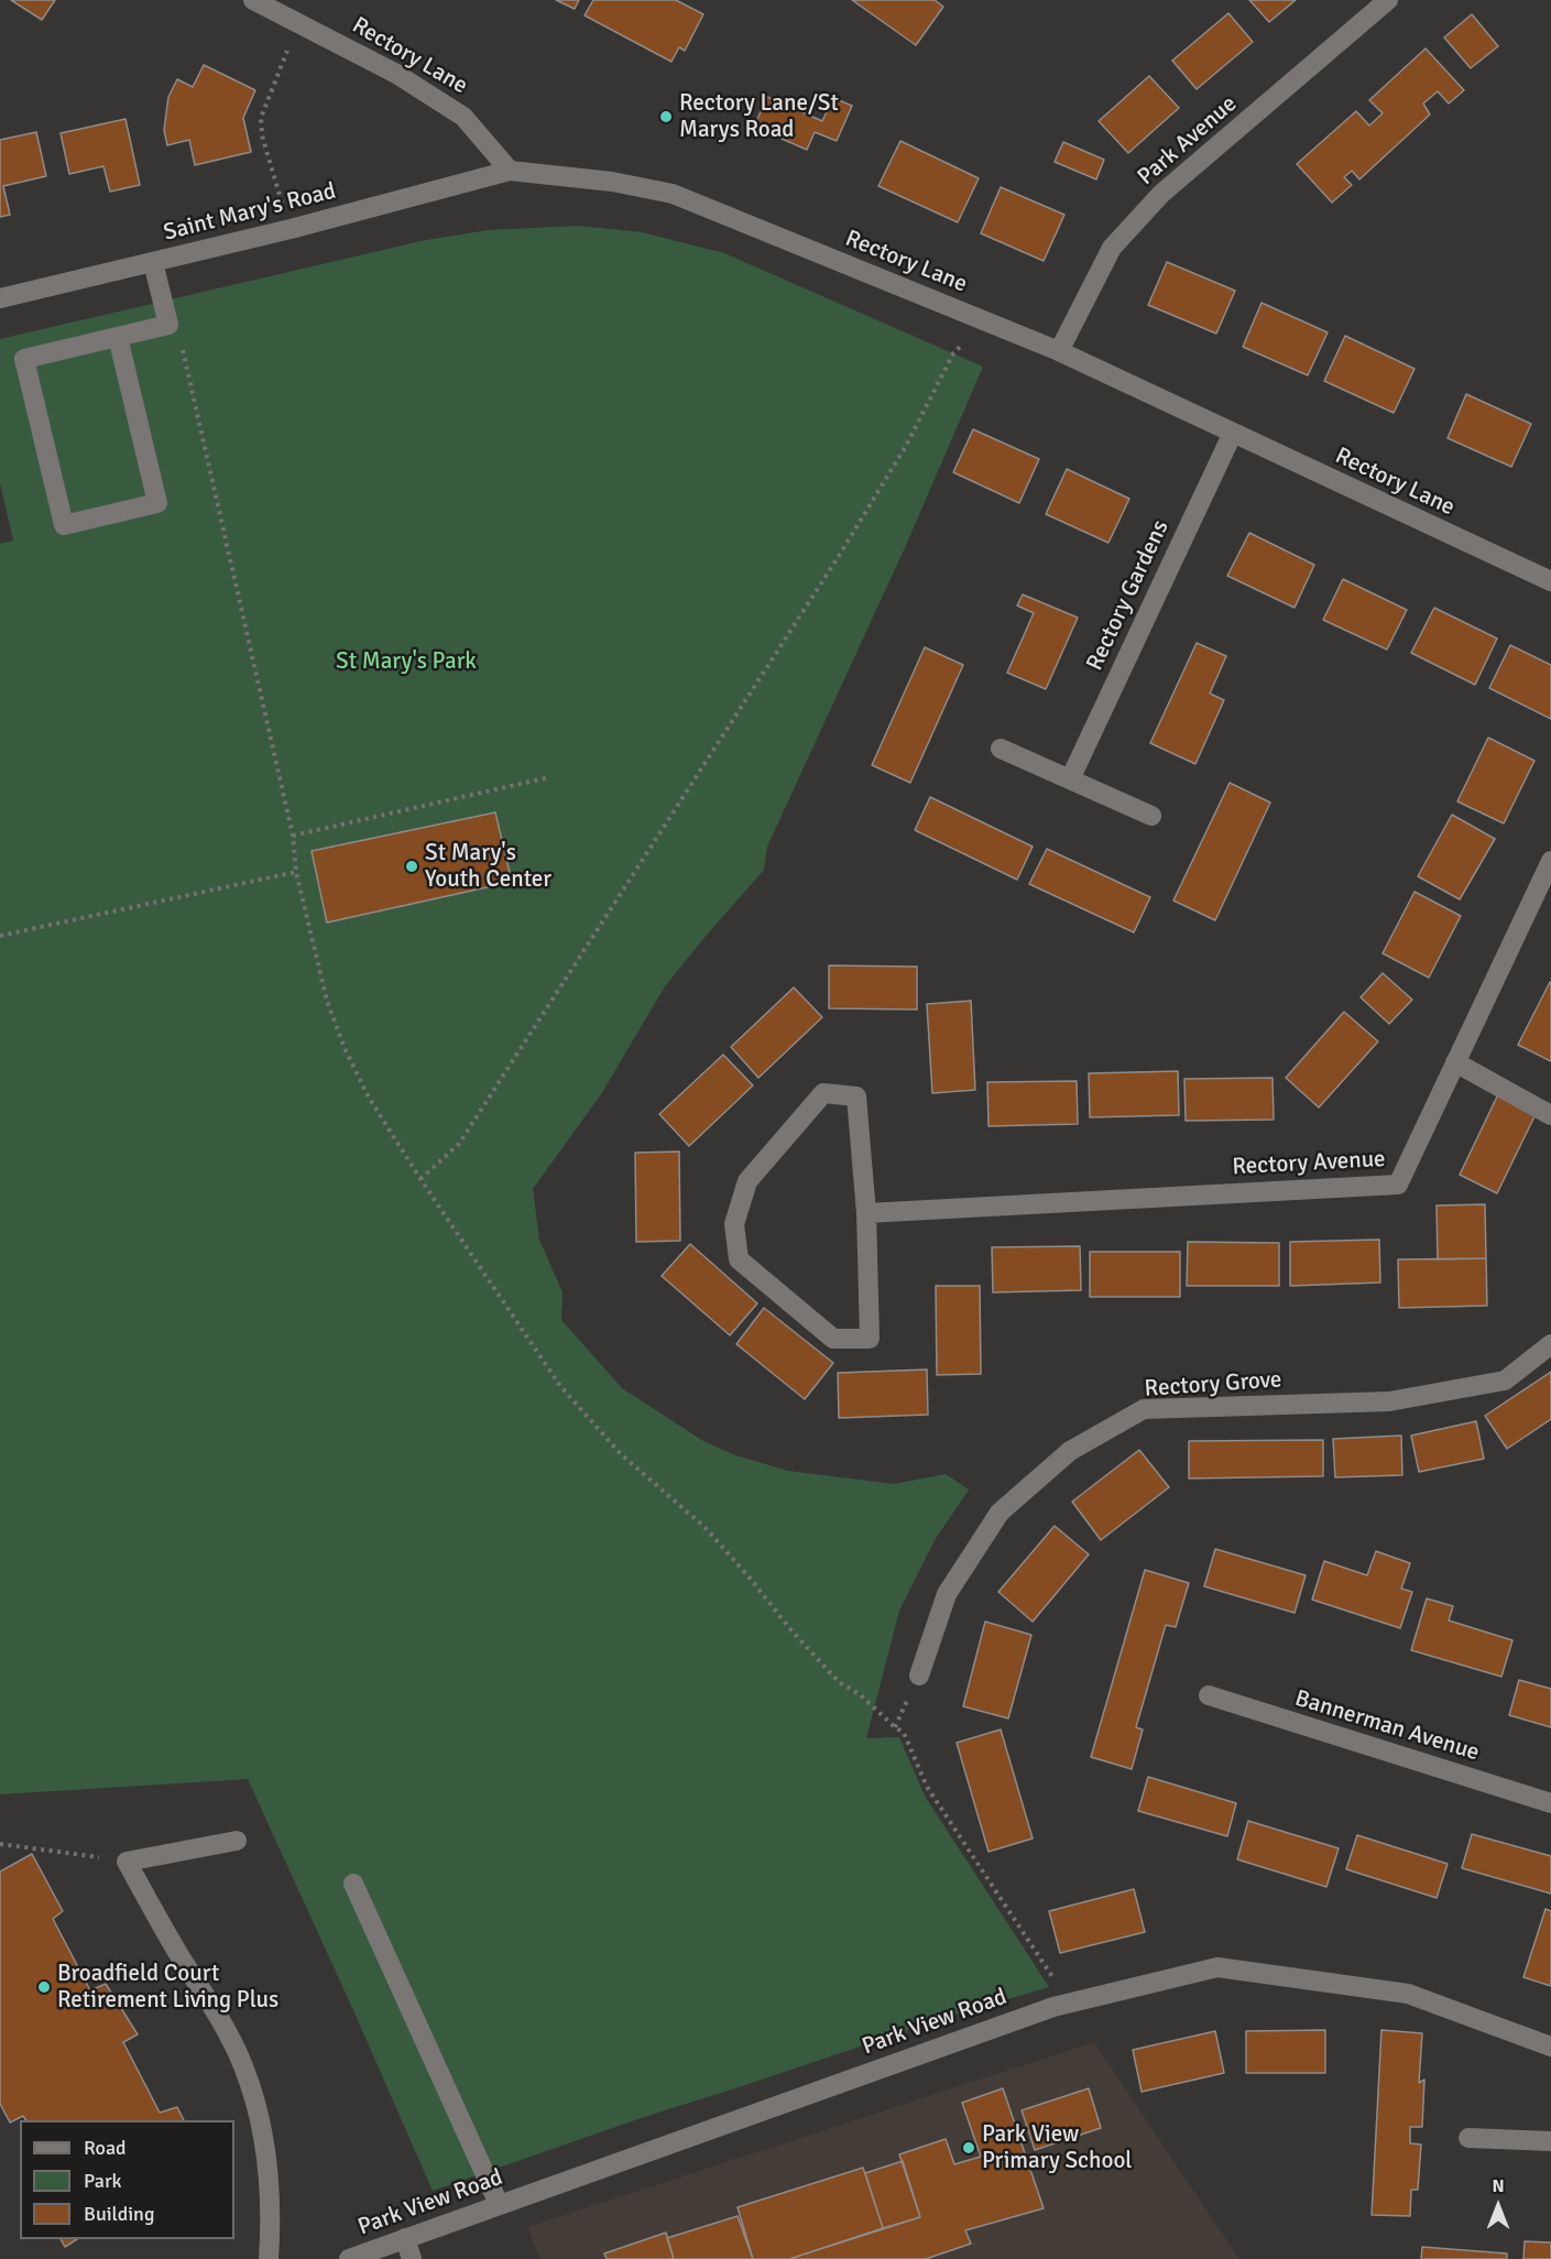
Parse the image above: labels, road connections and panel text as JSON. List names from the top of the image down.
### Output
{
  "streets": {
    "street": [
      "Rectory Lane",
      "Park Avenue",
      "Saint Mary's Road",
      "Rectory Gardens",
      "Rectory Avenue",
      "Rectory Grove",
      "Bannerman Avenue",
      "Park View Road"
    ]
  },
  "crossings": [
    ["Rectory Lane", "Park Avenue"],
    ["Rectory Lane", "Saint Mary's Road"],
    ["Rectory Lane", "Rectory Gardens"]
  ],
  "parks": ["St Mary's Park"],
  "places": [
    "Rectory Lane/St Marys Road",
    "St Mary's Youth Center",
    "Broadfield Court Retirement Living Plus",
    "Park View Primary School"
  ],
  "legend": ["Road", "Park", "Building"],
  "north": "top"
}
